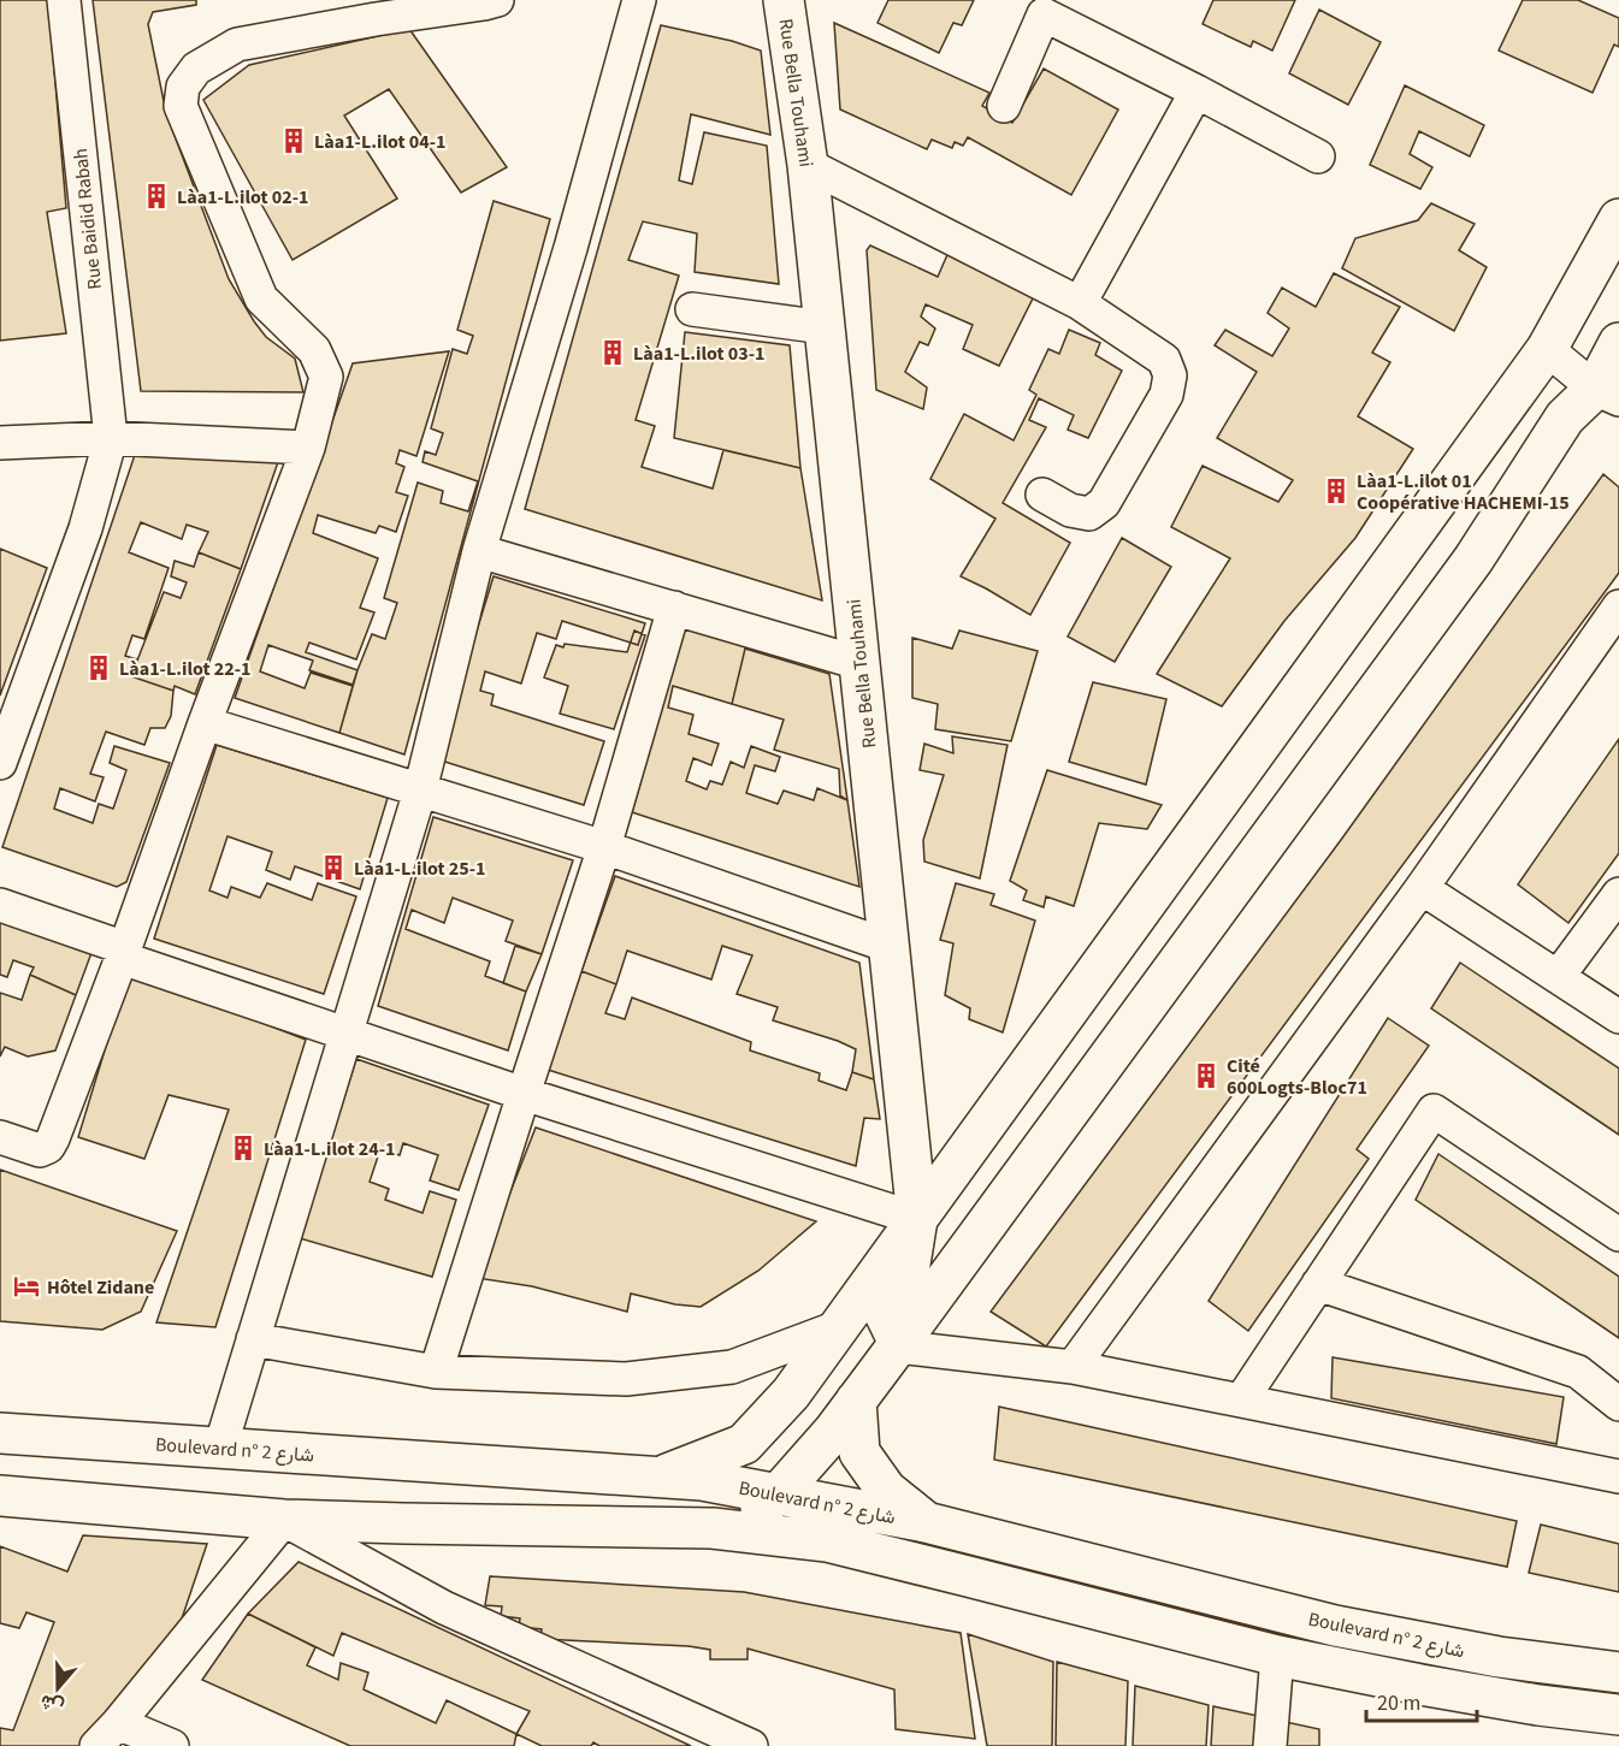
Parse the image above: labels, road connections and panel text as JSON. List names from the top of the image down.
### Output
{
  "streets": {
    "main road": ["Rue Bella Touhami", "Boulevard n° شارع 2"],
    "street": ["Rue Baidid Rabah"]
  },
  "places": {
    "building": [
      "Làa1-L.ilot 04-1",
      "Làa1-L.ilot 02-1",
      "Làa1-L.ilot 03-1",
      "Làa1-L.ilot 01 Coopérative HACHEMI-15",
      "Làa1-L.ilot 22-1",
      "Làa1-L.ilot 25-1",
      "Cité 600Logts-Bloc71",
      "Làa1-L.ilot 24-1"
    ],
    "hotel": ["Hôtel Zidane"]
  },
  "scale_bar": "20 m",
  "north": "bottom"
}
